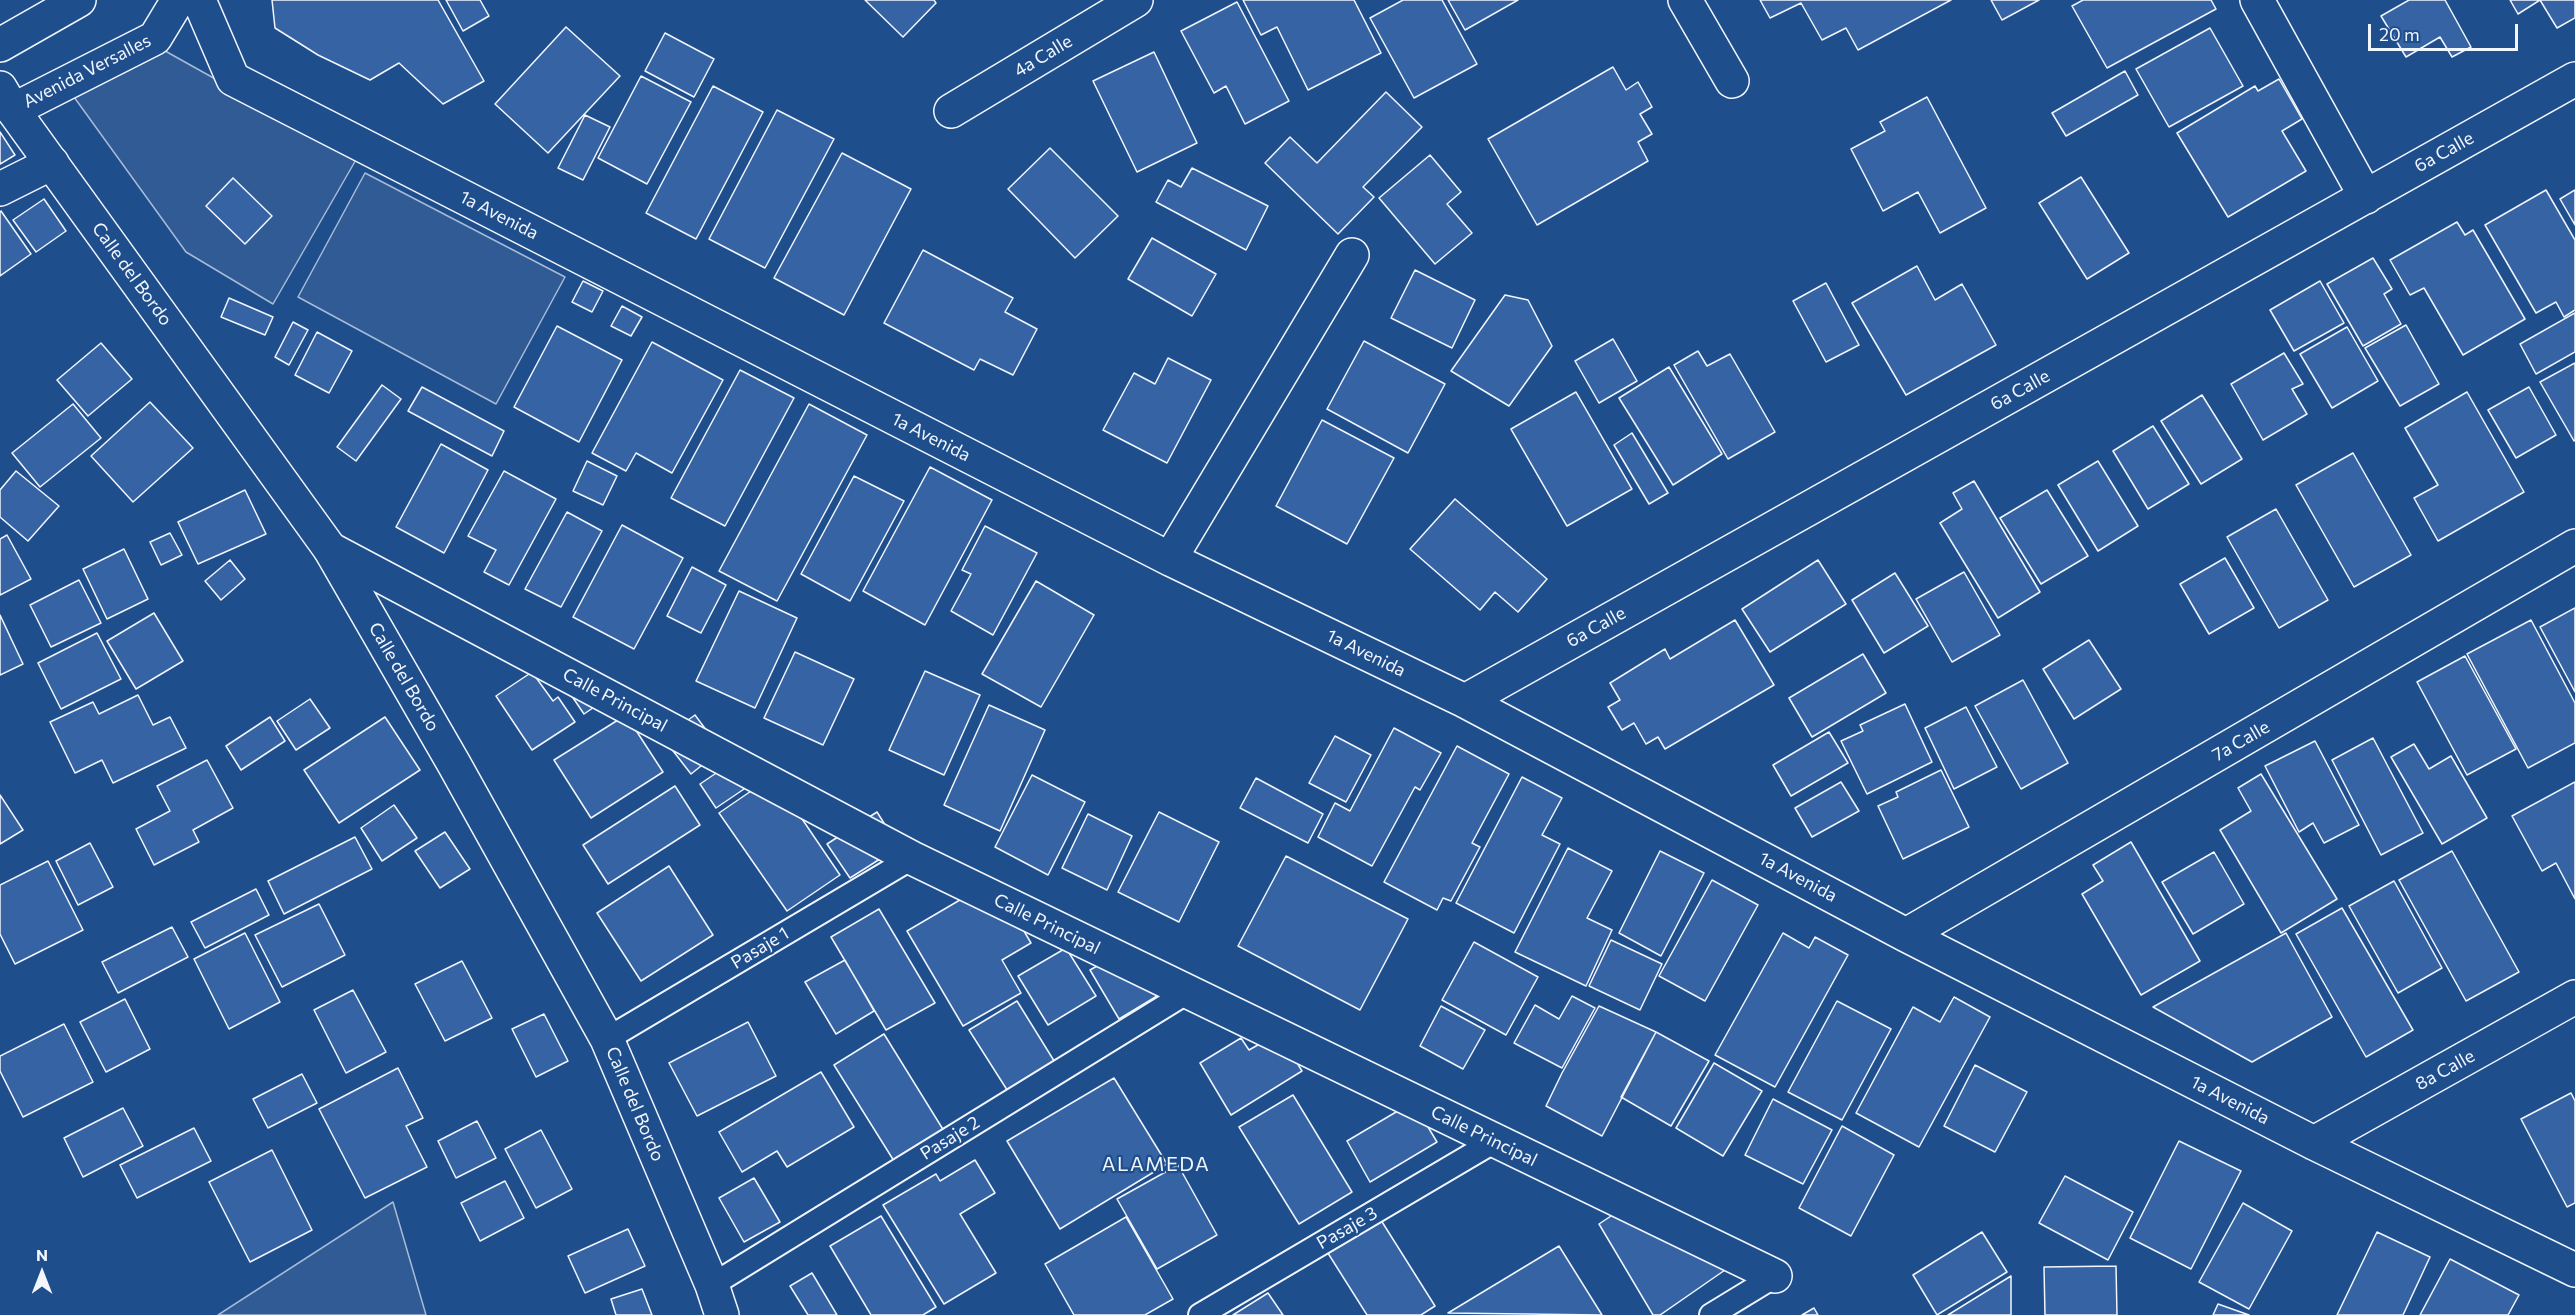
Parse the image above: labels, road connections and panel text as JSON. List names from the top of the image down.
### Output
{
  "streets": {
    "street": [
      "4a Calle",
      "Avenida Versalles",
      "6a Calle",
      "1a Avenida",
      "Calle del Bordo",
      "Calle Principal",
      "7a Calle",
      "8a Calle"
    ],
    "lane": ["Pasaje 1", "Pasaje 2", "Pasaje 3"]
  },
  "crossings": [
    ["Avenida Versalles", "Calle del Bordo"],
    ["6a Calle", "1a Avenida"],
    ["1a Avenida", "7a Calle"],
    ["1a Avenida", "8a Calle"],
    ["Calle del Bordo", "Calle Principal"],
    ["Calle del Bordo", "Pasaje 1"],
    ["Calle del Bordo", "Pasaje 2"],
    ["Calle Principal", "Pasaje 1"],
    ["Calle Principal", "Pasaje 2"],
    ["Calle Principal", "Pasaje 3"]
  ],
  "districts": ["ALAMEDA"],
  "scale_bar": "20 m",
  "north": "top"
}
